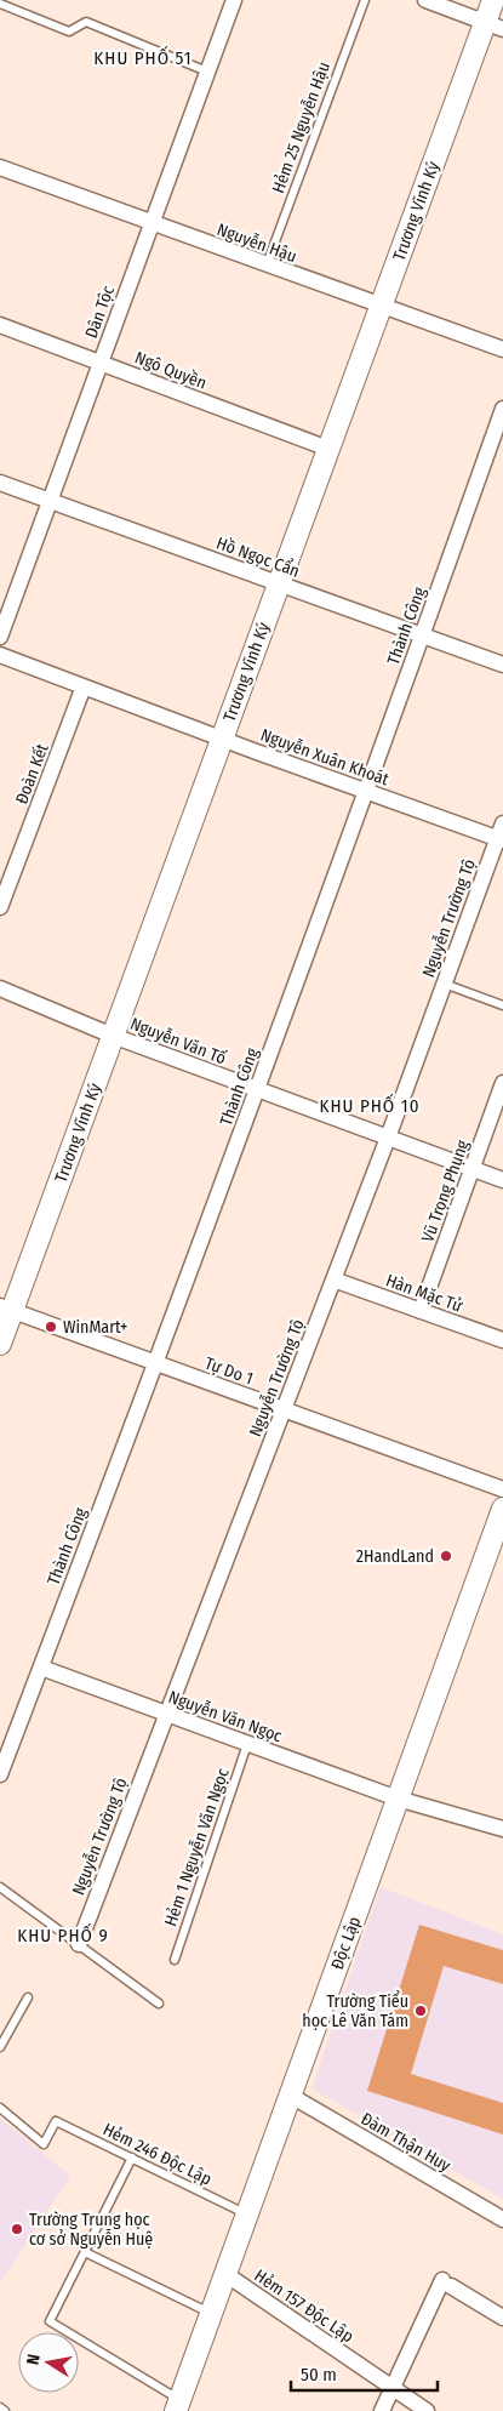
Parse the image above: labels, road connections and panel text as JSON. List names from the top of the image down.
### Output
{
  "streets": {
    "street": [
      "Trương Vĩnh Ký",
      "Nguyễn Hậu",
      "Dân Tộc",
      "Ngô Quyền",
      "Hồ Ngọc Cẩn",
      "Thành Công",
      "Nguyễn Xuân Khoát",
      "Đoàn Kết",
      "Nguyễn Trường Tộ",
      "Nguyễn Văn Tố",
      "Vũ Trọng Phụng",
      "Hàn Mặc Tử",
      "Tự Do 1",
      "Nguyễn Văn Ngọc",
      "Độc Lập",
      "Đàm Thận Huy",
      "Hẻm 157 Độc Lập"
    ],
    "lane": ["Hẻm 25 Nguyễn Hậu", "Hẻm 1 Nguyễn Văn Ngọc", "Hẻm 246 Độc Lập"]
  },
  "crossings": [
    ["Hẻm 25 Nguyễn Hậu", "Nguyễn Hậu"],
    ["Trương Vĩnh Ký", "Nguyễn Hậu"],
    ["Trương Vĩnh Ký", "Ngô Quyền"],
    ["Trương Vĩnh Ký", "Hồ Ngọc Cẩn"],
    ["Trương Vĩnh Ký", "Nguyễn Xuân Khoát"],
    ["Trương Vĩnh Ký", "Nguyễn Văn Tố"],
    ["Trương Vĩnh Ký", "Tự Do 1"],
    ["Nguyễn Hậu", "Dân Tộc"],
    ["Dân Tộc", "Ngô Quyền"],
    ["Dân Tộc", "Hồ Ngọc Cẩn"],
    ["Hồ Ngọc Cẩn", "Thành Công"],
    ["Thành Công", "Nguyễn Xuân Khoát"],
    ["Thành Công", "Nguyễn Văn Tố"],
    ["Thành Công", "Tự Do 1"],
    ["Thành Công", "Nguyễn Văn Ngọc"],
    ["Nguyễn Xuân Khoát", "Đoàn Kết"],
    ["Nguyễn Xuân Khoát", "Nguyễn Trường Tộ"],
    ["Nguyễn Trường Tộ", "Nguyễn Văn Tố"],
    ["Nguyễn Trường Tộ", "Hàn Mặc Tử"],
    ["Nguyễn Trường Tộ", "Tự Do 1"],
    ["Nguyễn Trường Tộ", "Nguyễn Văn Ngọc"],
    ["Nguyễn Văn Tố", "Vũ Trọng Phụng"],
    ["Vũ Trọng Phụng", "Hàn Mặc Tử"],
    ["Nguyễn Văn Ngọc", "Hẻm 1 Nguyễn Văn Ngọc"],
    ["Nguyễn Văn Ngọc", "Độc Lập"],
    ["Độc Lập", "Đàm Thận Huy"],
    ["Độc Lập", "Hẻm 246 Độc Lập"],
    ["Độc Lập", "Hẻm 157 Độc Lập"]
  ],
  "districts": ["KHU PHỐ 51", "KHU PHỐ 10", "KHU PHỐ 9"],
  "places": [
    "WinMart+",
    "2HandLand",
    "Trường Tiểu học Lê Văn Tám",
    "Trường Trung học cơ sở Nguyễn Huệ"
  ],
  "scale_bar": "50 m",
  "north": "left"
}
